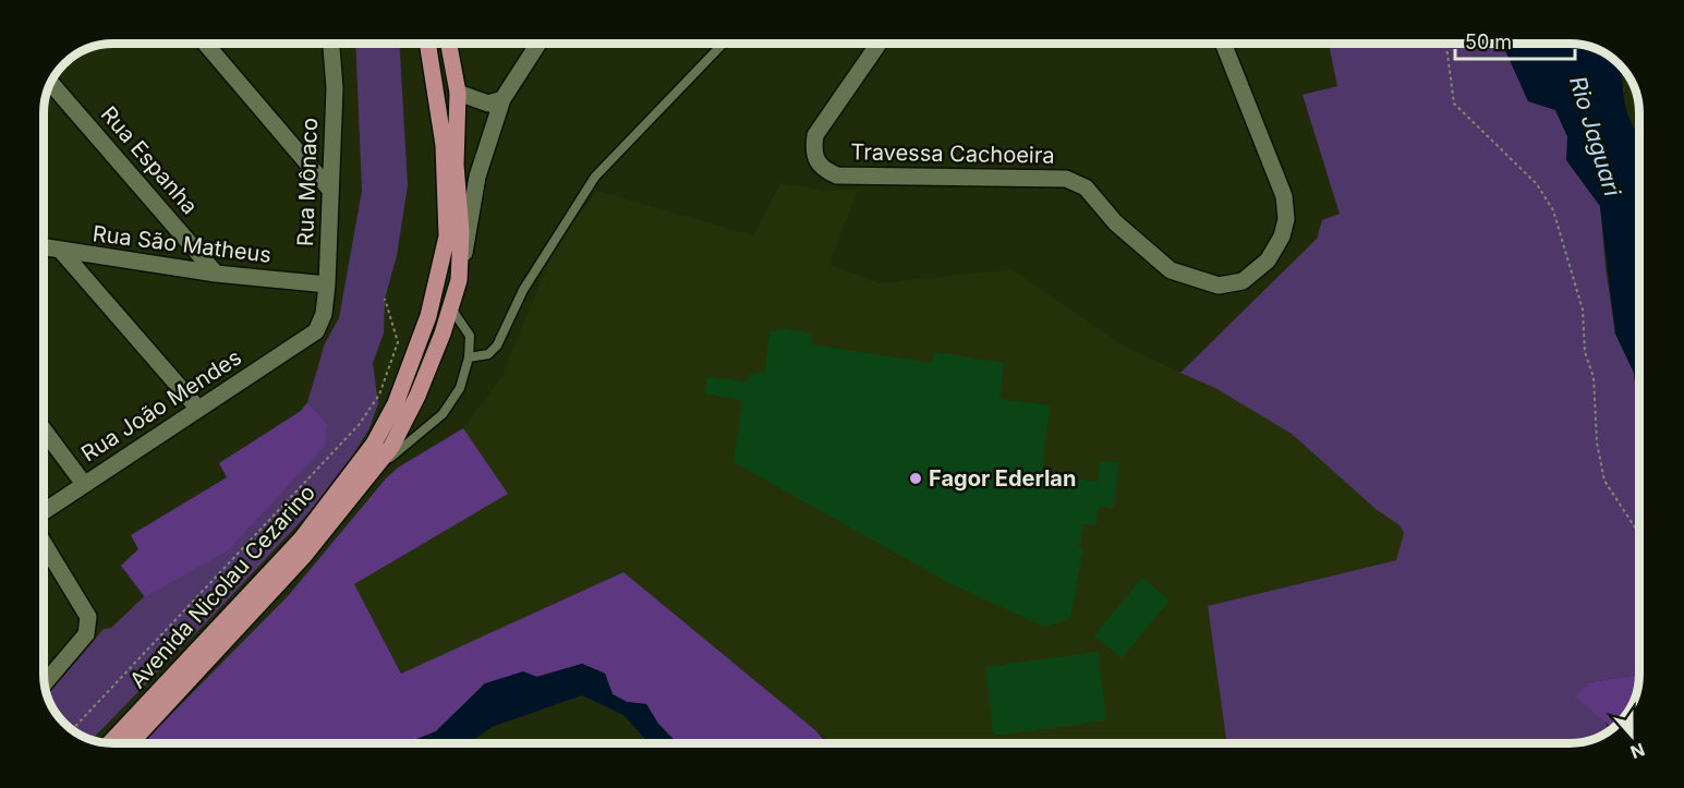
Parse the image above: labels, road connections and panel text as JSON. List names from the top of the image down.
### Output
{
  "streets": {
    "main road": ["Avenida Nicolau Cezarino"],
    "street": [
      "Travessa Cachoeira",
      "Rua Espanha",
      "Rua Mônaco",
      "Rua São Matheus",
      "Rua João Mendes"
    ]
  },
  "crossings": [
    ["Rua Espanha", "Rua São Matheus"],
    ["Rua Mônaco", "Rua São Matheus"],
    ["Rua Mônaco", "Rua João Mendes"]
  ],
  "water": ["Rio Jaguari"],
  "places": ["Fagor Ederlan"],
  "scale_bar": "50 m",
  "north": "bottom"
}
